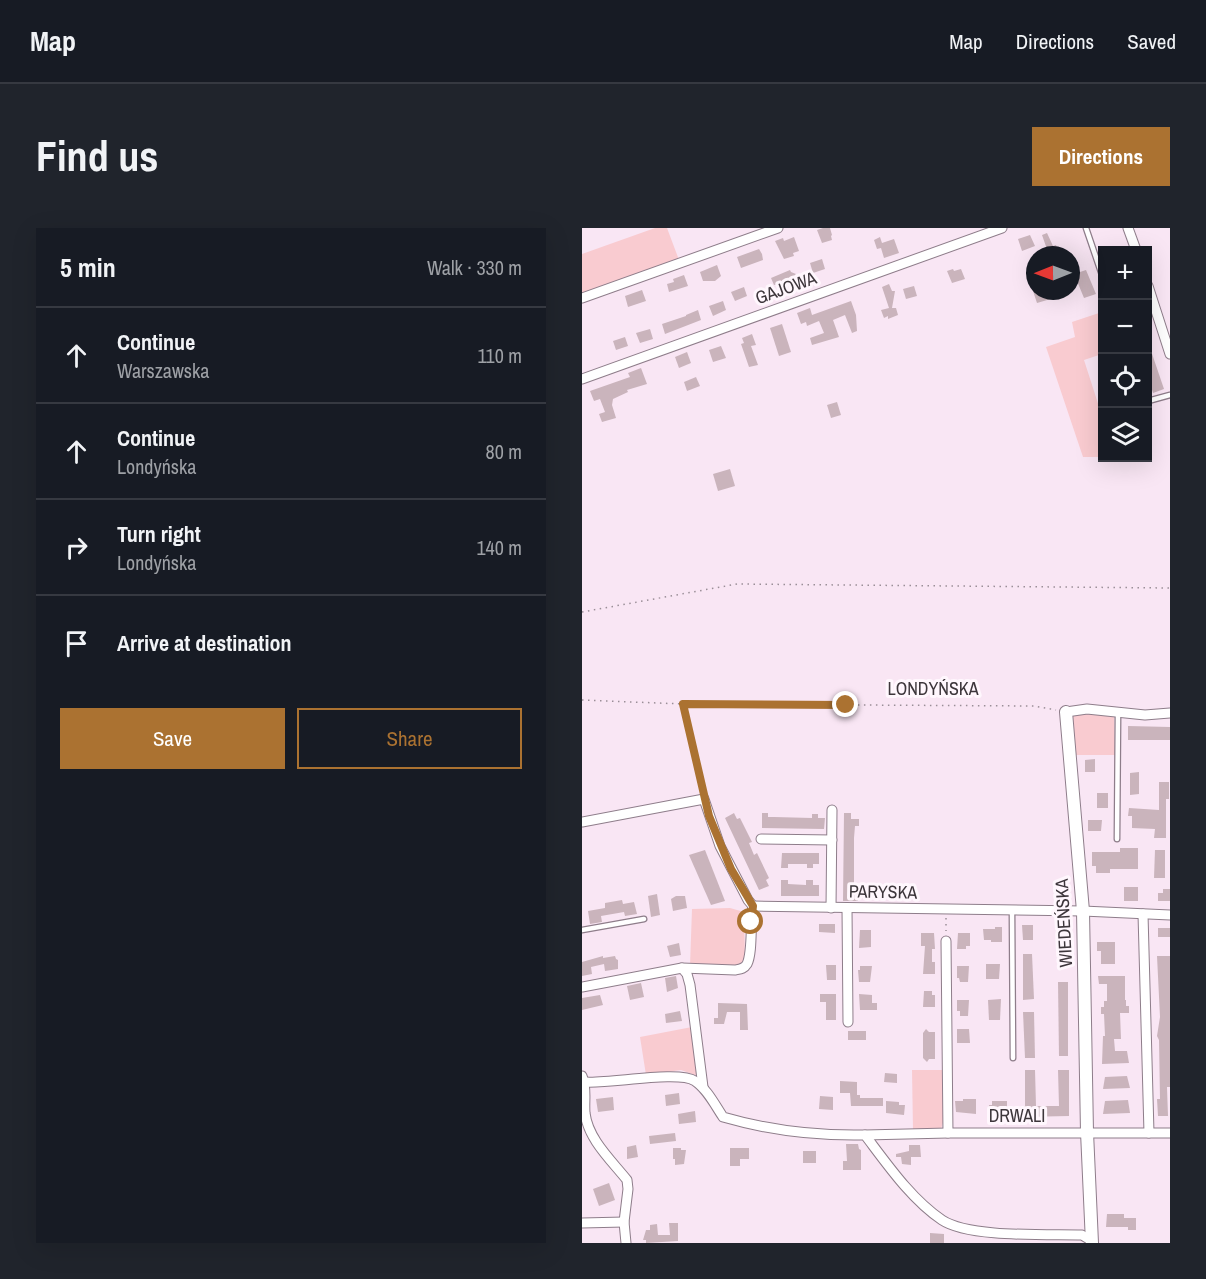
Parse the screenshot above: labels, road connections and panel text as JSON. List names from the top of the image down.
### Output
{
  "streets": {
    "street": [
      "GAJOWA",
      "PARYSKA",
      "WIEDEŃSKA",
      "DRWALI"
    ],
    "path": ["LONDYŃSKA"]
  },
  "crossings": [
    ["LONDYŃSKA", "WIEDEŃSKA"],
    ["PARYSKA", "WIEDEŃSKA"],
    ["WIEDEŃSKA", "DRWALI"]
  ],
  "north": "left",
  "page": {
    "header": "Map",
    "nav": ["Map", "Directions", "Saved"],
    "buttons": [
      "Directions",
      ["Save", "Share"]
    ],
    "title": "Find us",
    "heading": ["5 min", "Walk · 330 m"],
    "map_buttons": ["+", "−"],
    "list": [
      ["Continue", "Warszawska", "110 m"],
      ["Continue", "Londyńska", "80 m"],
      ["Turn right", "Londyńska", "140 m"],
      "Arrive at destination"
    ]
  }
}
